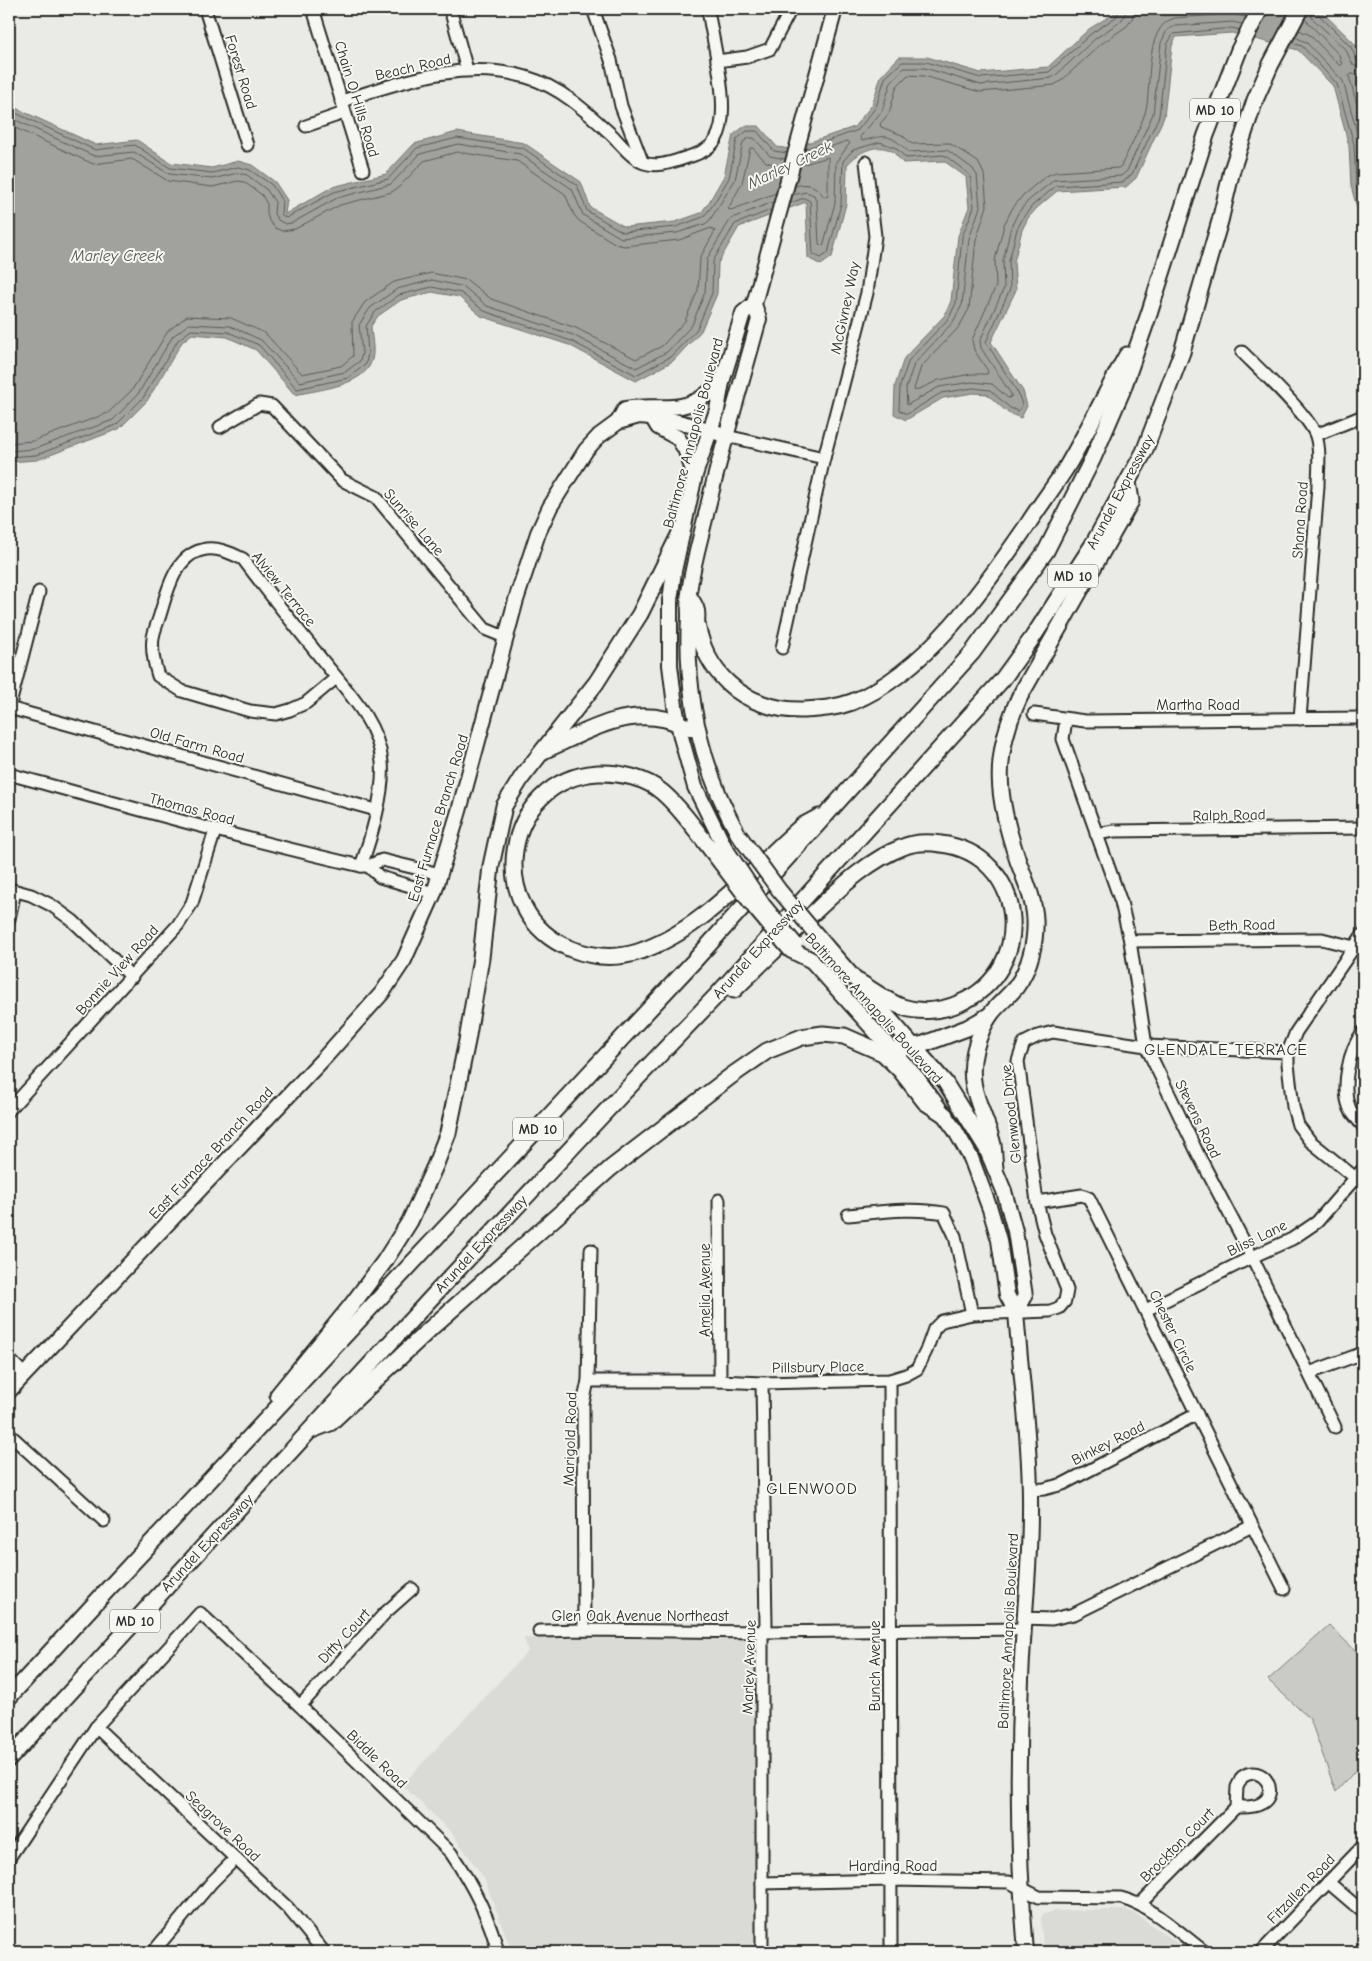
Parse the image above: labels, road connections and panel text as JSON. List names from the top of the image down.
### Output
{
  "streets": {
    "highway": ["MD 10", "Arundel Expressway"],
    "main road": ["Baltimore Annapolis Boulevard", "East Furnace Branch Road"],
    "street": [
      "Beach Road",
      "Forest Road",
      "Chain O Hills Road",
      "McGivney Way",
      "Shana Road",
      "Sunrise Lane",
      "Alview Terrace",
      "Martha Road",
      "Old Farm Road",
      "Thomas Road",
      "Ralph Road",
      "Beth Road",
      "Bonnie View Road",
      "Glenwood Drive",
      "Stevens Road",
      "Bliss Lane",
      "Amelia Avenue",
      "Chester Circle",
      "Pillsbury Place",
      "Marigold Road",
      "Binkey Road",
      "Glen Oak Avenue Northeast",
      "Ditty Court",
      "Bunch Avenue",
      "Marley Avenue",
      "Biddle Road",
      "Seagrove Road",
      "Brockton Court",
      "Harding Road",
      "Fitzallen Road"
    ]
  },
  "crossings": [
    ["Beach Road", "Chain O Hills Road"],
    ["Baltimore Annapolis Boulevard", "East Furnace Branch Road"],
    ["Baltimore Annapolis Boulevard", "Glenwood Drive"],
    ["Baltimore Annapolis Boulevard", "Pillsbury Place"],
    ["Baltimore Annapolis Boulevard", "Binkey Road"],
    ["Baltimore Annapolis Boulevard", "Glen Oak Avenue Northeast"],
    ["Baltimore Annapolis Boulevard", "Harding Road"],
    ["Shana Road", "Martha Road"],
    ["Sunrise Lane", "East Furnace Branch Road"],
    ["Alview Terrace", "Old Farm Road"],
    ["Alview Terrace", "Thomas Road"],
    ["Martha Road", "Stevens Road"],
    ["Thomas Road", "East Furnace Branch Road"],
    ["Thomas Road", "Bonnie View Road"],
    ["Ralph Road", "Stevens Road"],
    ["Beth Road", "Stevens Road"],
    ["Glenwood Drive", "Stevens Road"],
    ["Glenwood Drive", "Chester Circle"],
    ["Glenwood Drive", "Pillsbury Place"],
    ["Stevens Road", "Bliss Lane"],
    ["Bliss Lane", "Chester Circle"],
    ["Amelia Avenue", "Pillsbury Place"],
    ["Chester Circle", "Binkey Road"],
    ["Pillsbury Place", "Marigold Road"],
    ["Pillsbury Place", "Bunch Avenue"],
    ["Pillsbury Place", "Marley Avenue"],
    ["Marigold Road", "Glen Oak Avenue Northeast"],
    ["Glen Oak Avenue Northeast", "Bunch Avenue"],
    ["Glen Oak Avenue Northeast", "Marley Avenue"],
    ["Ditty Court", "Biddle Road"],
    ["Bunch Avenue", "Harding Road"],
    ["Marley Avenue", "Harding Road"],
    ["Biddle Road", "Seagrove Road"],
    ["Brockton Court", "Harding Road"]
  ],
  "districts": ["GLENDALE TERRACE", "GLENWOOD"],
  "water": ["Marley Creek"]
}
